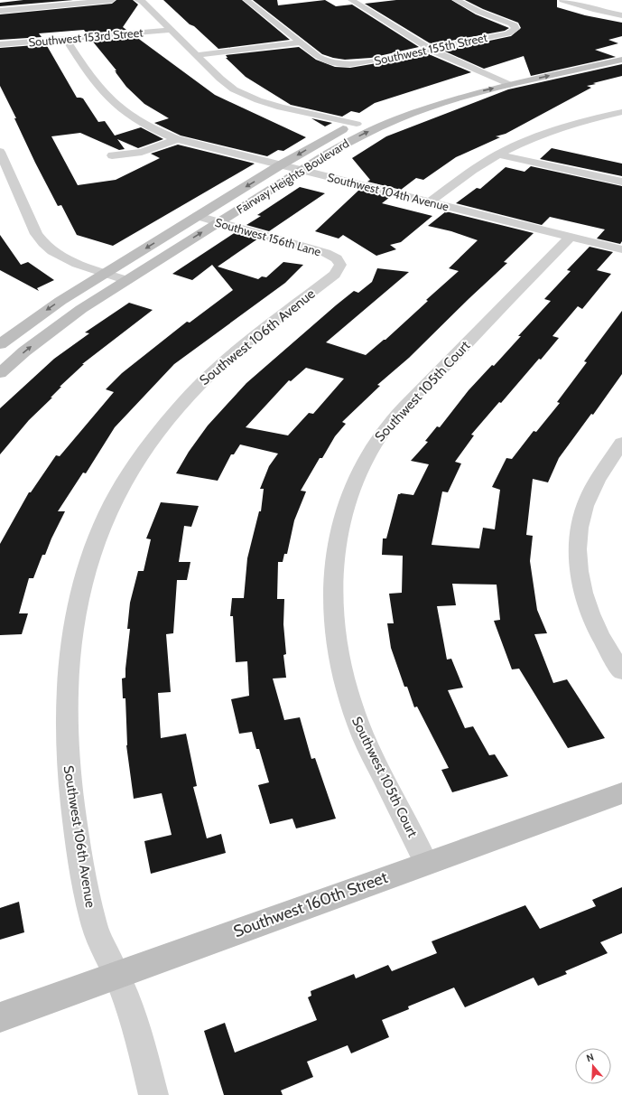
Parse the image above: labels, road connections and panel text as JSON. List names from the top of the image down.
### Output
{
  "streets": {
    "street": [
      "Southwest 153rd Street",
      "Southwest 155th Street",
      "Fairway Heights Boulevard",
      "Southwest 104th Avenue",
      "Southwest 156th Lane",
      "Southwest 106th Avenue",
      "Southwest 105th Court",
      "Southwest 160th Street"
    ]
  },
  "crossings": [
    ["Southwest 153rd Street", "Southwest 104th Avenue"],
    ["Fairway Heights Boulevard", "Southwest 104th Avenue"],
    ["Fairway Heights Boulevard", "Southwest 156th Lane"],
    ["Southwest 104th Avenue", "Southwest 105th Court"],
    ["Southwest 156th Lane", "Southwest 106th Avenue"],
    ["Southwest 106th Avenue", "Southwest 160th Street"],
    ["Southwest 105th Court", "Southwest 160th Street"]
  ],
  "north": "top"
}
